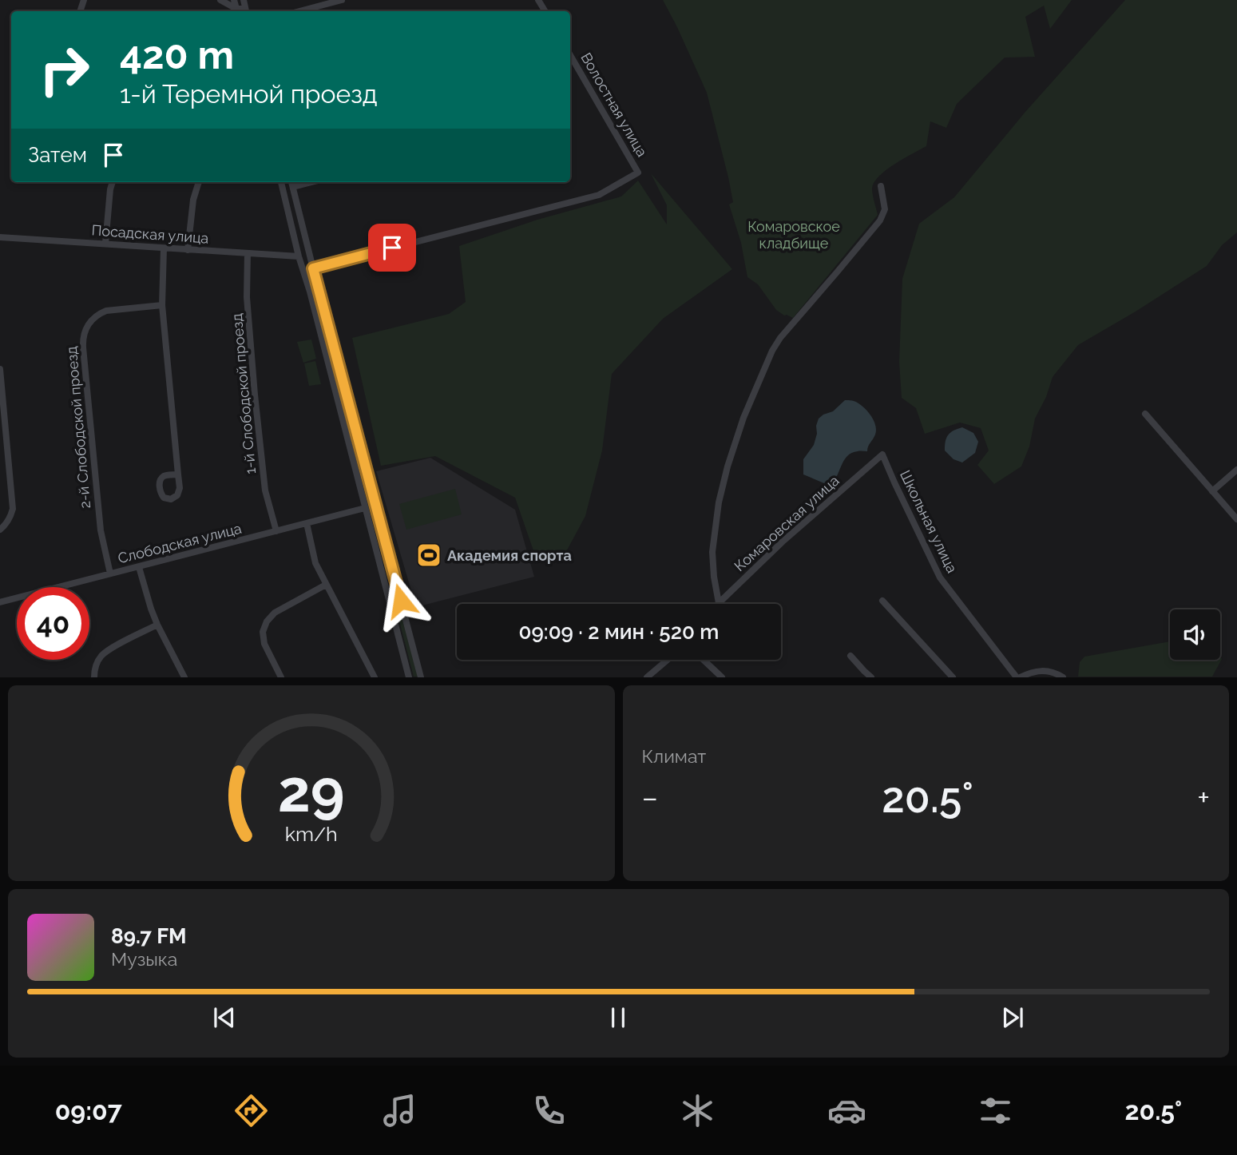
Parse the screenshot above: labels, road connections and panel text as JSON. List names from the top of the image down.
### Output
{
  "streets": {
    "street": [
      "Волостная улица",
      "Посадская улица",
      "1-й Слободской проезд",
      "2-й Слободской проезд",
      "Школьная улица",
      "Комаровская улица",
      "Слободская улица"
    ]
  },
  "crossings": [
    ["Посадская улица", "1-й Слободской проезд"],
    ["1-й Слободской проезд", "Слободская улица"],
    ["2-й Слободской проезд", "Слободская улица"],
    ["Школьная улица", "Комаровская улица"]
  ],
  "parks": ["Комаровское кладбище"],
  "places": {
    "sports": ["Академия спорта"]
  },
  "page": {
    "turn": ["420 m", "1-й Теремной проезд"],
    "then": "Затем",
    "limit": "40",
    "trip": "09:09 · 2 мин · 520 m",
    "tile": "Климат",
    "heat": ["−", "20.5°", "+"],
    "song": ["89.7 FM", "Музыка"],
    "tabs": ["09:07", "20.5°"],
    "gauge": ["29", "km/h"]
  }
}
